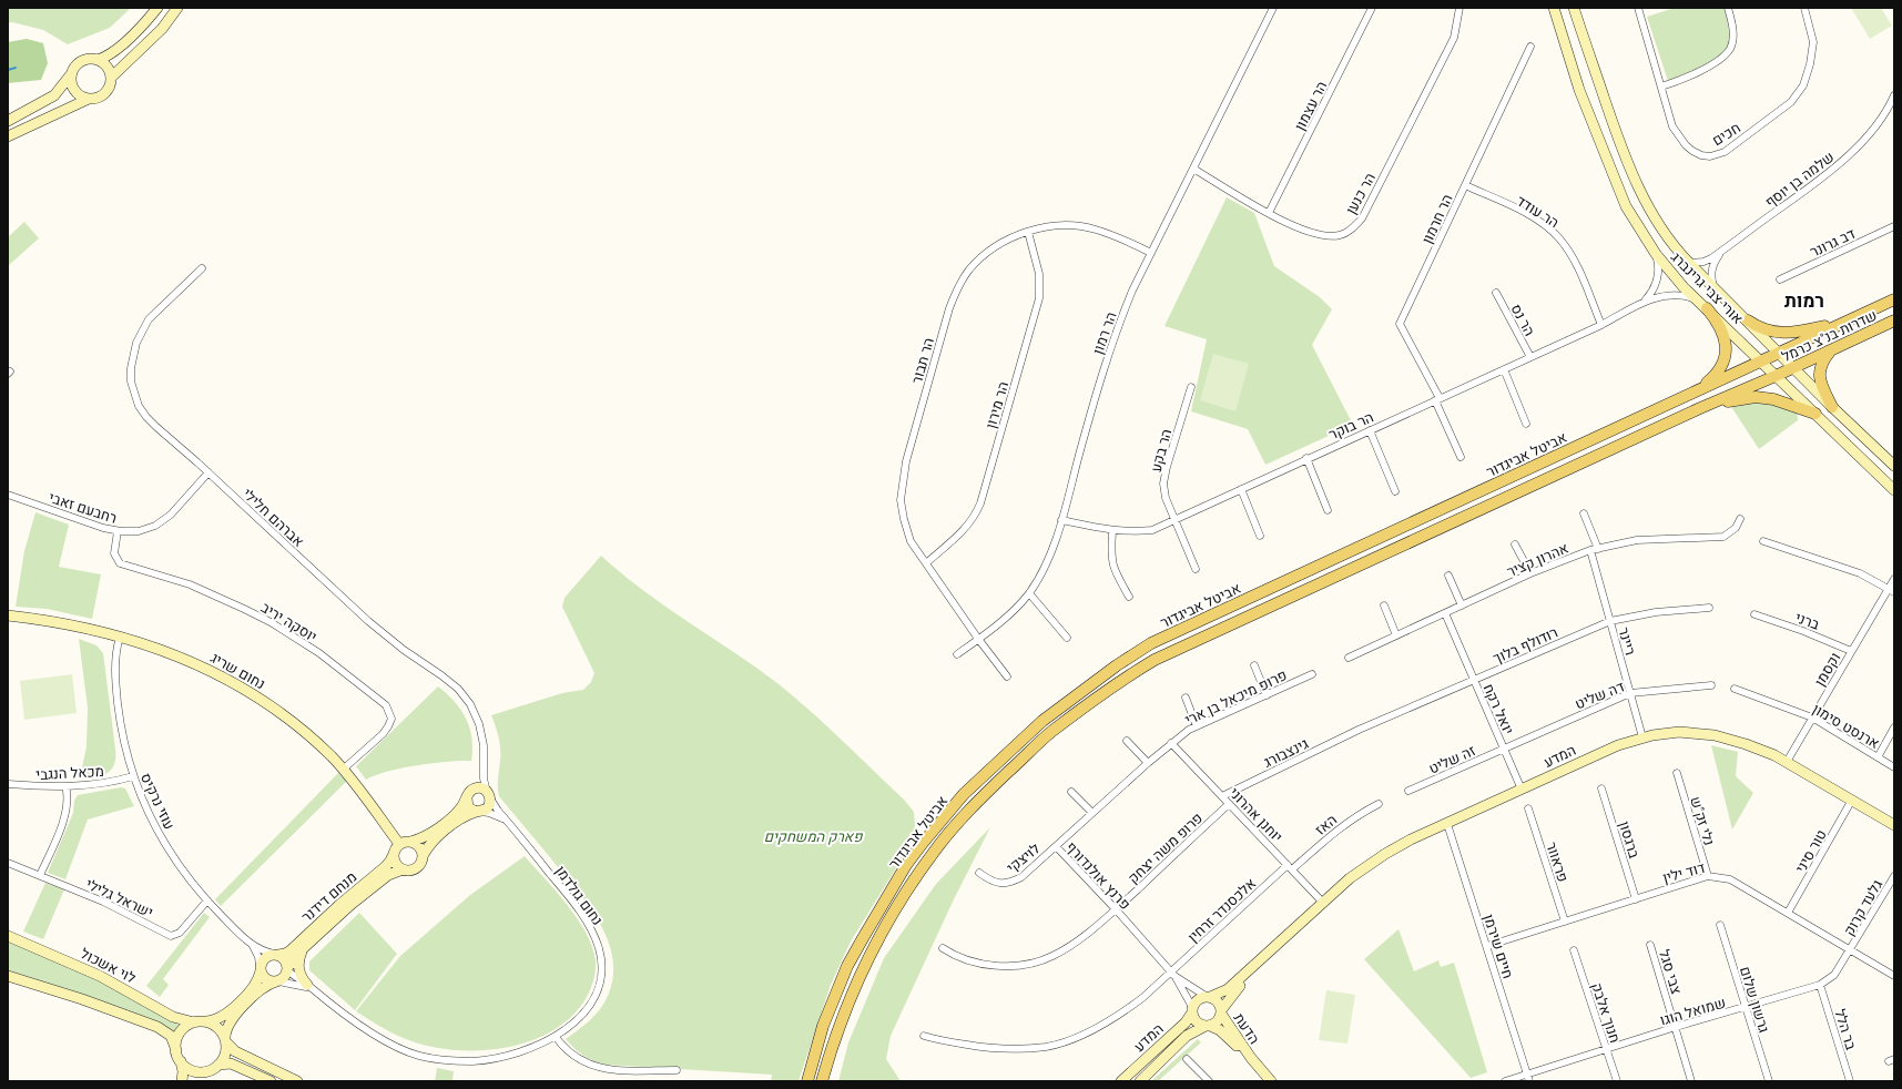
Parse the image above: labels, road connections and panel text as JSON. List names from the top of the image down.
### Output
{
  "streets": {
    "main road": ["שדרות בנ\"צ כרמל", "אביטל אביגדור"],
    "street": [
      "הר עצמון",
      "חכים",
      "שלמה בן יוסף",
      "הר כנען",
      "הר עודד",
      "הר חרמון",
      "דב גרונר",
      "אורי צבי גרינברג",
      "הר נס",
      "הר רמון",
      "הר תבור",
      "הר מירון",
      "הר בוקר",
      "הר בקע",
      "רחבעם זאבי",
      "אברהם חלילי",
      "אהרון קציר",
      "ברני",
      "יוסקה יריב",
      "ריינר",
      "רודולף בלוך",
      "וקסמן",
      "נחום שריג",
      "דה שליט",
      "פרופ מיכאל בן ארי",
      "יואל רקח",
      "ארנסט סימון",
      "גינצבורג",
      "המדע",
      "זה שליט",
      "מכאל הנגבי",
      "עוזי נרקיס",
      "יוחנן אהרוני",
      "נלי זק\"ש",
      "האז",
      "ברגסון",
      "פרופ משה יצחק",
      "טור סיני",
      "לויצקי",
      "פראוור",
      "דוד ילין",
      "פרנץ אולנדורף",
      "נחום גולדמן",
      "מנחם דידנר",
      "ישראל גלילי",
      "גלעד קרוק",
      "אלכסנדר זרחין",
      "חיים שירמן",
      "לוי אשכול",
      "צבי סגל",
      "גרשון שלום",
      "שמואל הוגו",
      "חנוך אלבק",
      "הדעת",
      "בר הלל"
    ]
  },
  "crossings": [
    ["הר עצמון", "הר כנען"],
    ["שלמה בן יוסף", "אורי צבי גרינברג"],
    ["הר כנען", "הר רמון"],
    ["הר עודד", "הר חרמון"],
    ["הר עודד", "הר בוקר"],
    ["הר חרמון", "הר בוקר"],
    ["אורי צבי גרינברג", "שדרות בנ\"צ כרמל"],
    ["אורי צבי גרינברג", "הר בוקר"],
    ["אורי צבי גרינברג", "אביטל אביגדור"],
    ["הר נס", "הר בוקר"],
    ["הר רמון", "הר תבור"],
    ["הר רמון", "הר בוקר"],
    ["שדרות בנ\"צ כרמל", "אביטל אביגדור"],
    ["הר תבור", "הר מירון"],
    ["הר בוקר", "הר בקע"],
    ["רחבעם זאבי", "אברהם חלילי"],
    ["רחבעם זאבי", "יוסקה יריב"],
    ["אברהם חלילי", "נחום גולדמן"],
    ["אהרון קציר", "ריינר"],
    ["אהרון קציר", "יואל רקח"],
    ["ברני", "וקסמן"],
    ["יוסקה יריב", "נחום שריג"],
    ["ריינר", "רודולף בלוך"],
    ["ריינר", "דה שליט"],
    ["ריינר", "המדע"],
    ["רודולף בלוך", "יואל רקח"],
    ["רודולף בלוך", "גינצבורג"],
    ["וקסמן", "ארנסט סימון"],
    ["וקסמן", "המדע"],
    ["נחום שריג", "עוזי נרקיס"],
    ["נחום שריג", "מנחם דידנר"],
    ["דה שליט", "יואל רקח"],
    ["דה שליט", "זה שליט"],
    ["פרופ מיכאל בן ארי", "יוחנן אהרוני"],
    ["פרופ מיכאל בן ארי", "פרנץ אולנדורף"],
    ["יואל רקח", "המדע"],
    ["יואל רקח", "זה שליט"],
    ["גינצבורג", "יוחנן אהרוני"],
    ["המדע", "יוחנן אהרוני"],
    ["המדע", "טור סיני"],
    ["המדע", "פרנץ אולנדורף"],
    ["המדע", "חיים שירמן"],
    ["המדע", "הדעת"],
    ["מכאל הנגבי", "עוזי נרקיס"],
    ["עוזי נרקיס", "נחום גולדמן"],
    ["עוזי נרקיס", "מנחם דידנר"],
    ["עוזי נרקיס", "ישראל גלילי"],
    ["יוחנן אהרוני", "האז"],
    ["יוחנן אהרוני", "פרופ משה יצחק"],
    ["יוחנן אהרוני", "פרנץ אולנדורף"],
    ["יוחנן אהרוני", "אלכסנדר זרחין"],
    ["נלי זק\"ש", "דוד ילין"],
    ["האז", "אלכסנדר זרחין"],
    ["ברגסון", "דוד ילין"],
    ["פרופ משה יצחק", "פרנץ אולנדורף"],
    ["טור סיני", "דוד ילין"],
    ["לויצקי", "פרנץ אולנדורף"],
    ["פראוור", "דוד ילין"],
    ["דוד ילין", "גלעד קרוק"],
    ["דוד ילין", "חיים שירמן"],
    ["דוד ילין", "שמואל הוגו"],
    ["פרנץ אולנדורף", "אלכסנדר זרחין"],
    ["פרנץ אולנדורף", "הדעת"],
    ["נחום גולדמן", "מנחם דידנר"],
    ["גלעד קרוק", "שמואל הוגו"],
    ["חיים שירמן", "שמואל הוגו"],
    ["צבי סגל", "שמואל הוגו"],
    ["גרשון שלום", "שמואל הוגו"],
    ["שמואל הוגו", "חנוך אלבק"],
    ["שמואל הוגו", "בר הלל"]
  ],
  "districts": ["רמות"],
  "parks": ["פארק המשחקים"]
}
